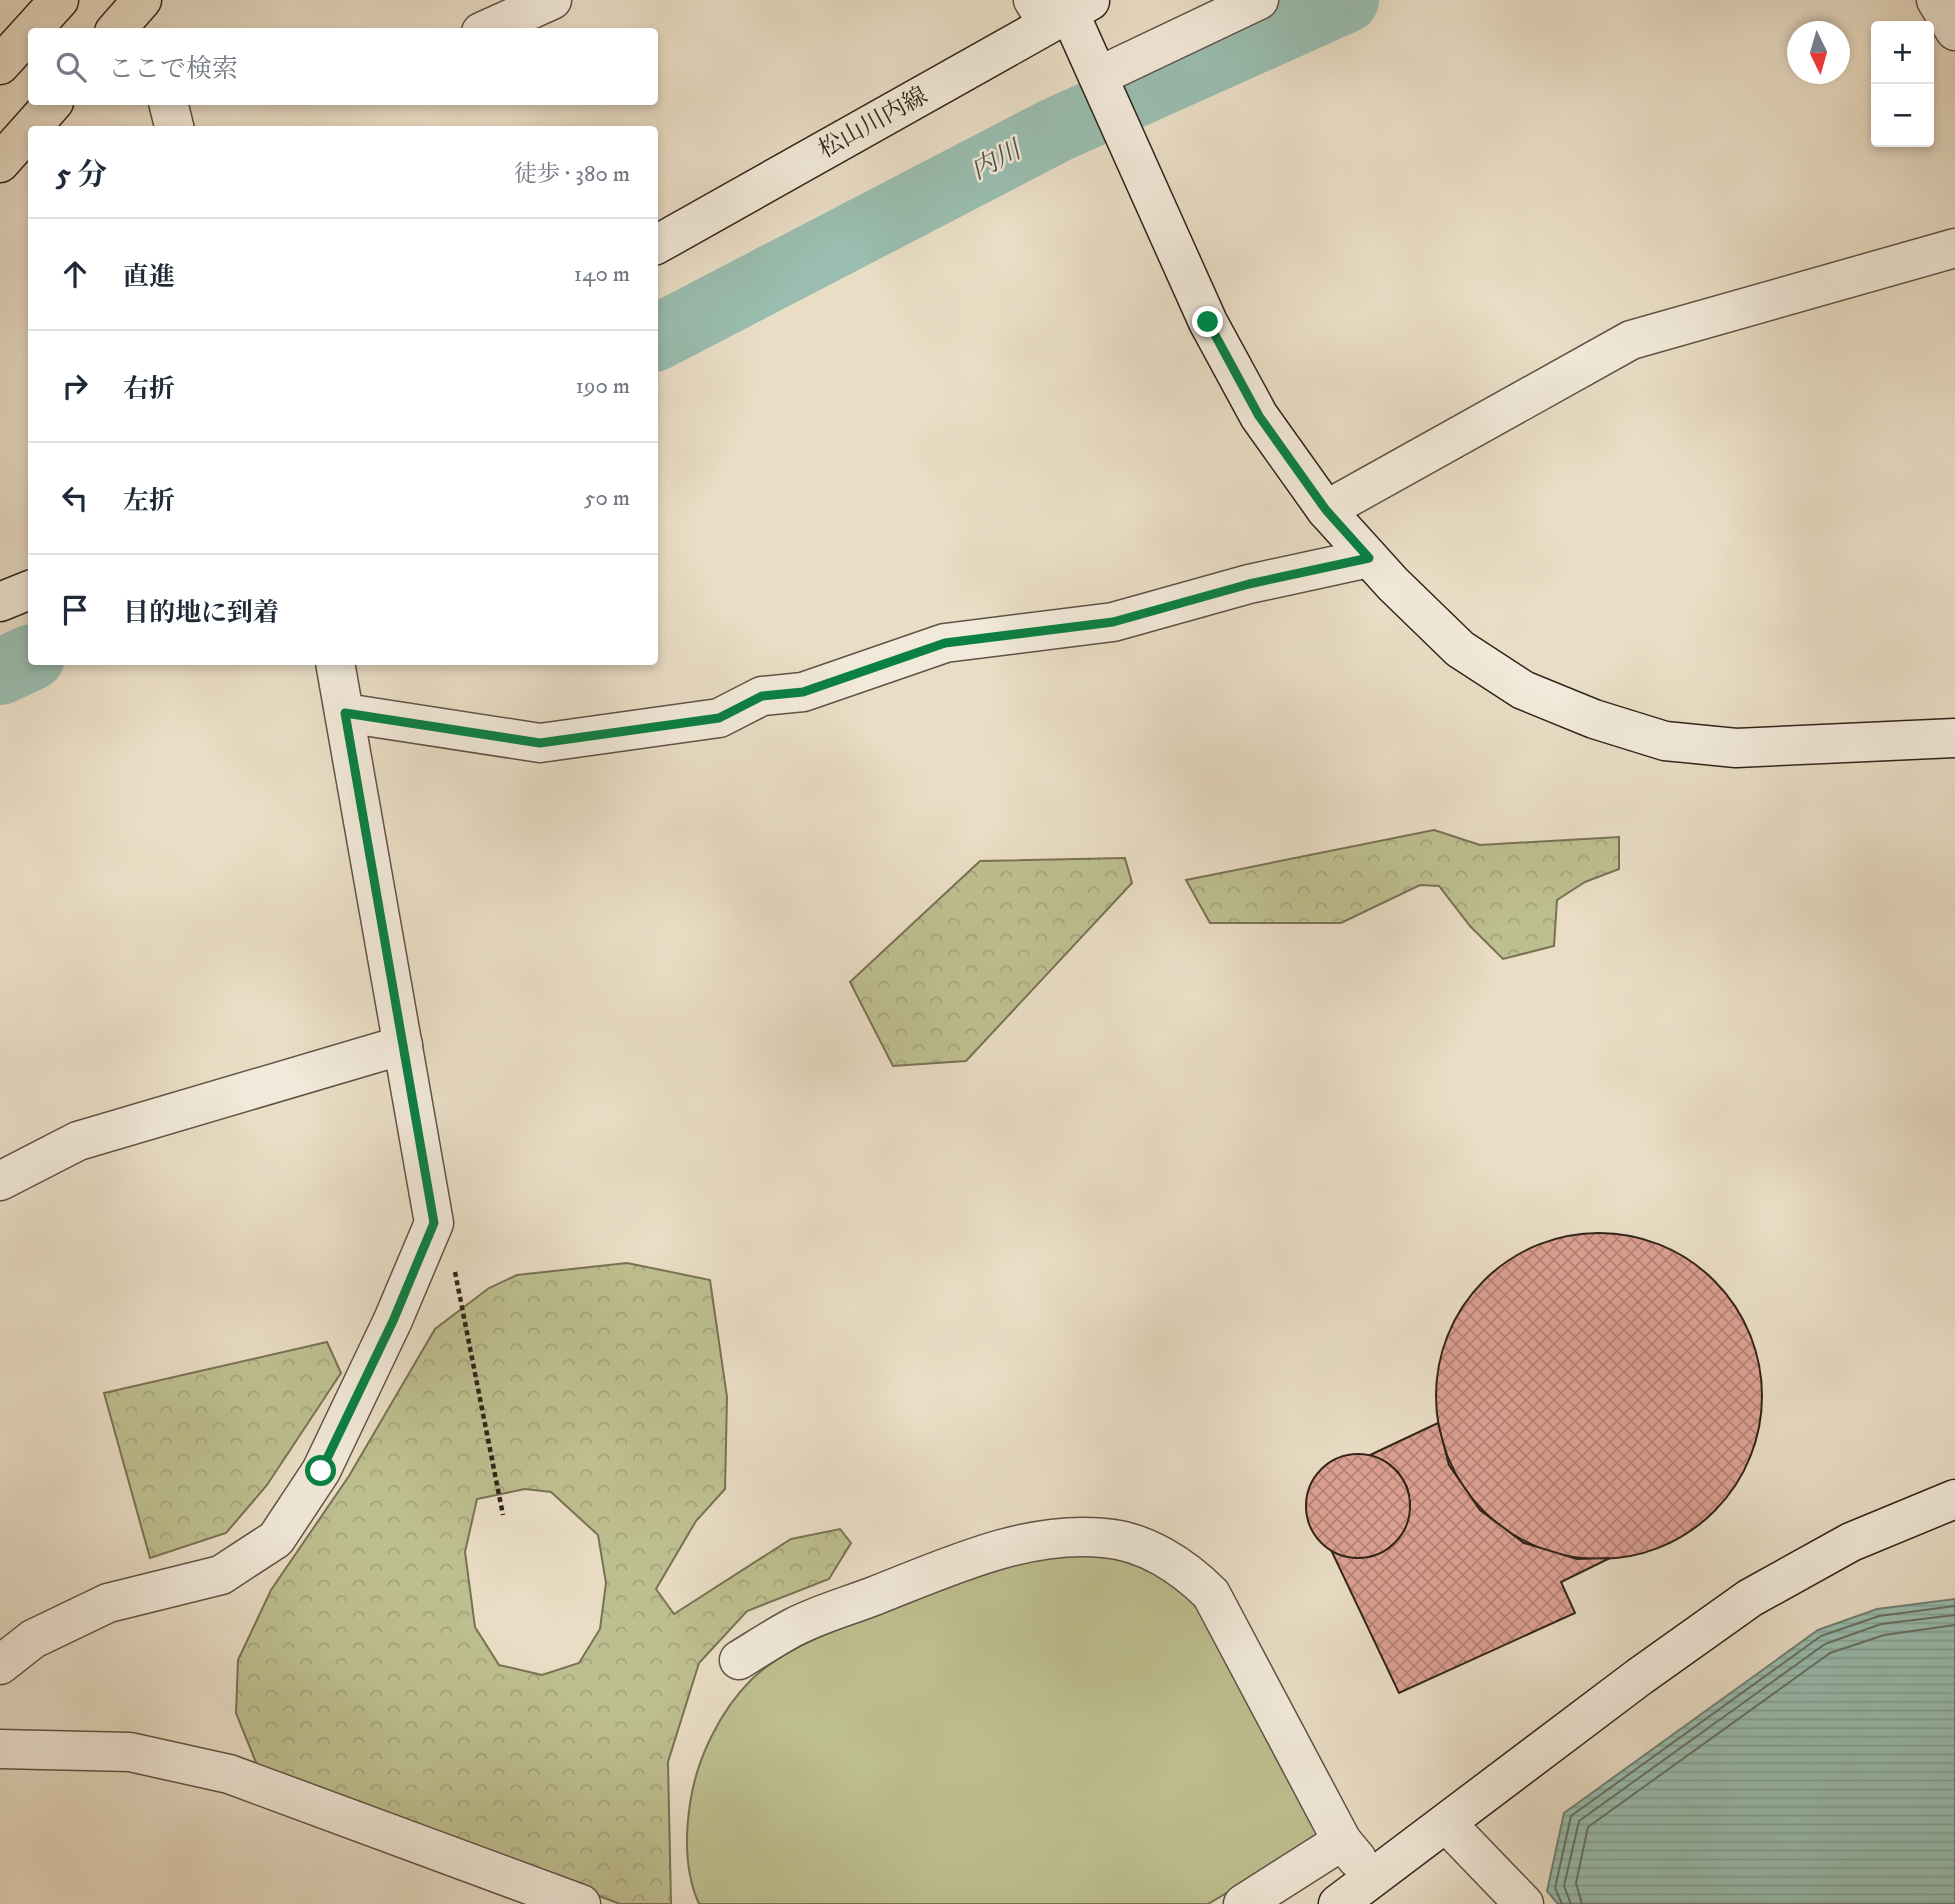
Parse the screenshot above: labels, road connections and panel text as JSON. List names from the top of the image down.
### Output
{
  "streets": {
    "street": ["松山川内線"]
  },
  "water": ["内川"],
  "north": "bottom",
  "page": {
    "map_buttons": ["+", "−"],
    "search": "ここで検索",
    "heading": ["5 分", "徒歩 · 380 m"],
    "list": [
      ["直進", "140 m"],
      ["右折", "190 m"],
      ["左折", "50 m"],
      "目的地に到着"
    ]
  }
}
